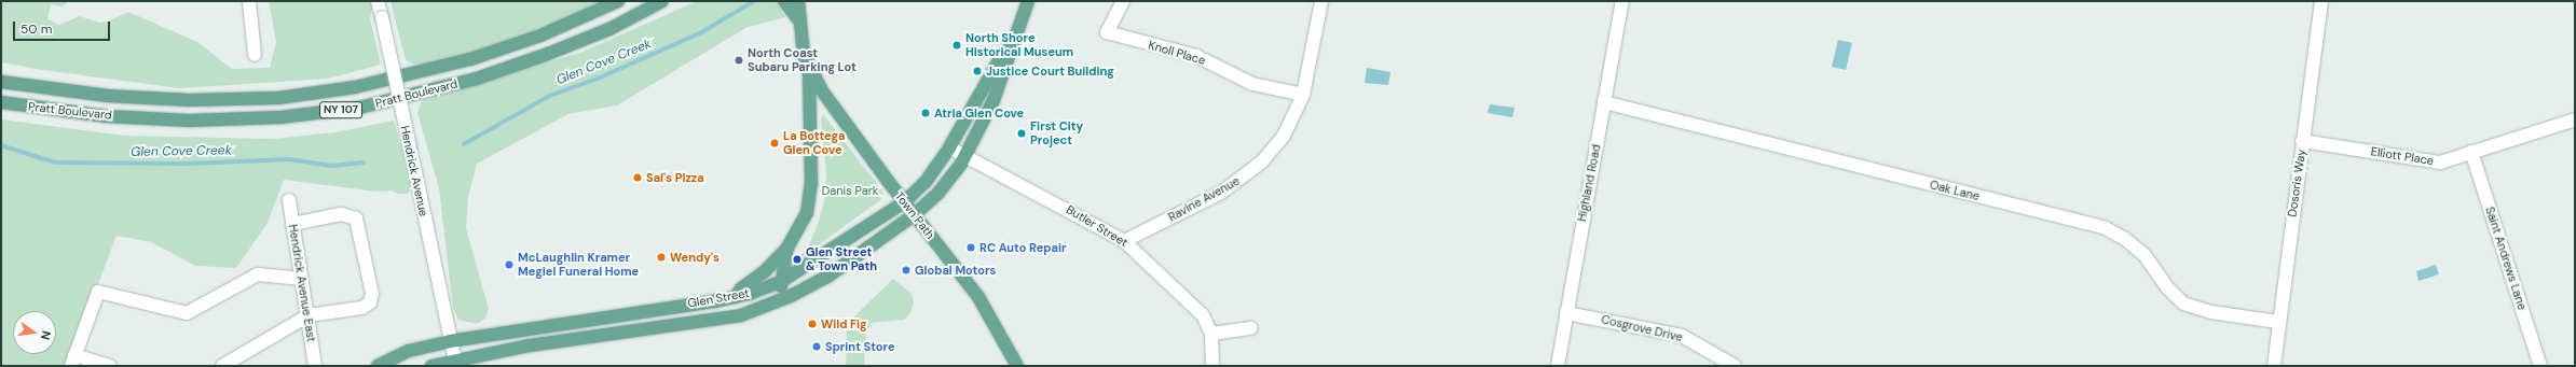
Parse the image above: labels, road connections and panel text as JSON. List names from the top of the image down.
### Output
{
  "streets": {
    "main road": [
      "Pratt Boulevard",
      "NY 107",
      "Town Path",
      "Glen Street"
    ],
    "street": [
      "Knoll Place",
      "Elliott Place",
      "Hendrick Avenue",
      "Highland Road",
      "Dosoris Way",
      "Oak Lane",
      "Ravine Avenue",
      "Butler Street",
      "Saint Andrews Lane",
      "Hendrick Avenue East",
      "Cosgrove Drive"
    ]
  },
  "crossings": [
    ["Knoll Place", "Ravine Avenue"],
    ["Elliott Place", "Dosoris Way"],
    ["Elliott Place", "Saint Andrews Lane"],
    ["Hendrick Avenue", "Glen Street"],
    ["Highland Road", "Oak Lane"],
    ["Highland Road", "Cosgrove Drive"],
    ["Dosoris Way", "Oak Lane"],
    ["Ravine Avenue", "Butler Street"],
    ["Town Path", "Glen Street"],
    ["Butler Street", "Glen Street"]
  ],
  "water": ["Glen Cove Creek"],
  "parks": ["Danis Park"],
  "places": [
    "North Shore Historical Museum",
    "North Coast Subaru Parking Lot",
    "Justice Court Building",
    "Atria Glen Cove",
    "First City Project",
    "La Bottega Glen Cove",
    "Sal's Pizza",
    "RC Auto Repair",
    "Wendy's",
    "Glen Street & Town Path",
    "McLaughlin Kramer Megiel Funeral Home",
    "Global Motors",
    "Wild Fig",
    "Sprint Store"
  ],
  "scale_bar": "50 m",
  "north": "right"
}
